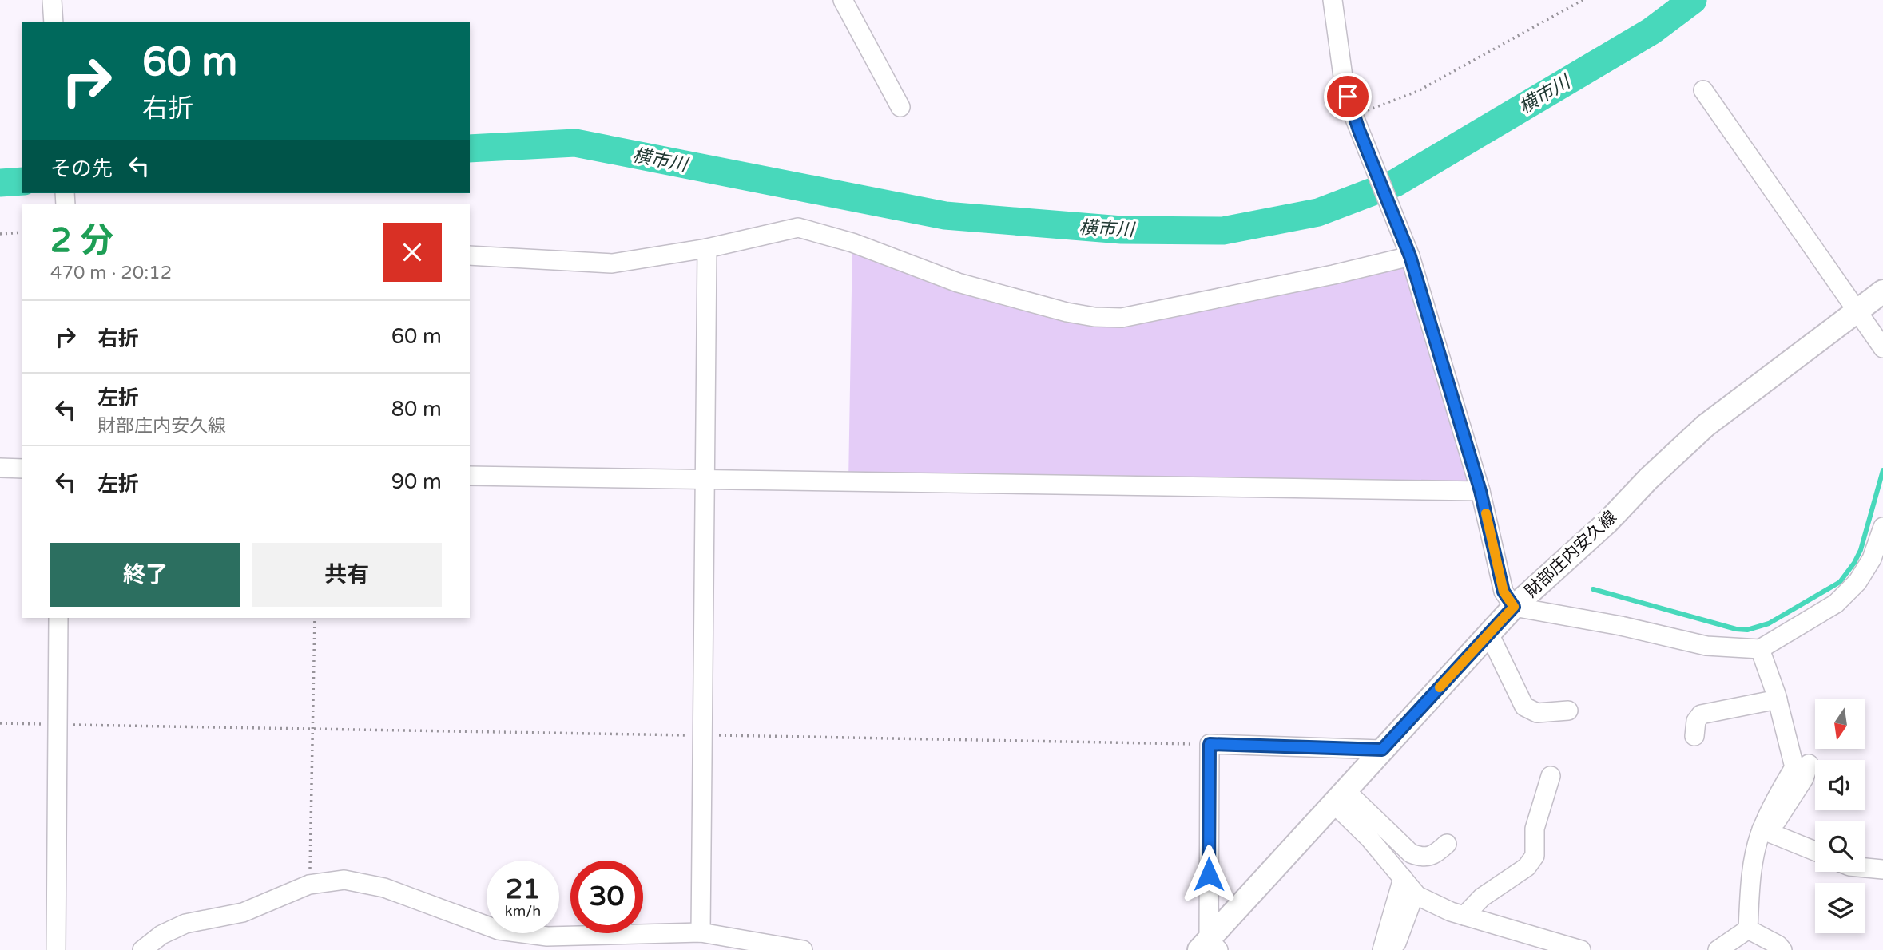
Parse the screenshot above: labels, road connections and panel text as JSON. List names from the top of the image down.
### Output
{
  "streets": {
    "main road": ["財部庄内安久線"]
  },
  "water": ["横市川"],
  "north": "bottom",
  "page": {
    "turn": ["60 m", "右折"],
    "then": "その先",
    "heading": ["2 分", "470 m · 20:12"],
    "list": [
      {
        "name": "右折",
        "value": "60 m"
      },
      {
        "name": "左折",
        "note": "財部庄内安久線",
        "value": "80 m"
      },
      {
        "name": "左折",
        "value": "90 m"
      }
    ],
    "buttons": ["終了", "共有"],
    "speed": "21 km/h",
    "limit": "30"
  }
}
